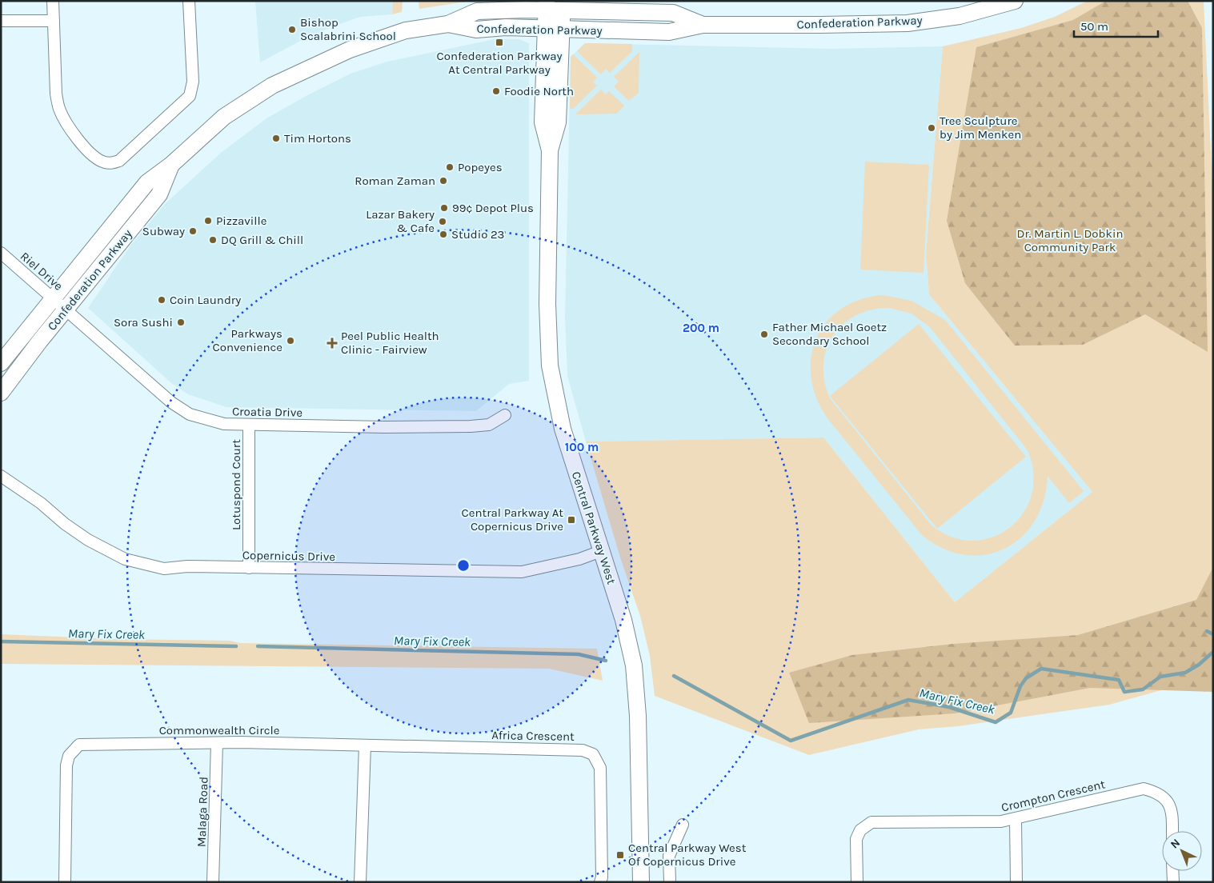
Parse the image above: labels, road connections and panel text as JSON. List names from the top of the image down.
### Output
{
  "streets": {
    "street": [
      "Confederation Parkway",
      "Riel Drive",
      "Croatia Drive",
      "Lotuspond Court",
      "Central Parkway West",
      "Copernicus Drive",
      "Commonwealth Circle",
      "Africa Crescent",
      "Crompton Crescent",
      "Malaga Road"
    ]
  },
  "crossings": [
    ["Confederation Parkway", "Riel Drive"],
    ["Confederation Parkway", "Croatia Drive"],
    ["Confederation Parkway", "Central Parkway West"],
    ["Riel Drive", "Croatia Drive"],
    ["Croatia Drive", "Lotuspond Court"],
    ["Lotuspond Court", "Copernicus Drive"],
    ["Central Parkway West", "Copernicus Drive"],
    ["Commonwealth Circle", "Africa Crescent"],
    ["Commonwealth Circle", "Malaga Road"]
  ],
  "water": ["Mary Fix Creek"],
  "parks": ["Dr. Martin L. Dobkin Community Park"],
  "places": {
    "other": [
      "Bishop Scalabrini School",
      "Foodie North",
      "Tree Sculpture by Jim Menken",
      "Tim Hortons",
      "Popeyes",
      "Roman Zaman",
      "99¢ Depot Plus",
      "Pizzaville",
      "Lazar Bakery & Cafe",
      "Subway",
      "Studio 23",
      "DQ Grill & Chill",
      "Coin Laundry",
      "Sora Sushi",
      "Father Michael Goetz Secondary School",
      "Parkways Convenience"
    ],
    "transit": ["Confederation Parkway At Central Parkway", "Central Parkway At Copernicus Drive", "Central Parkway West Of Copernicus Drive"],
    "health": ["Peel Public Health Clinic - Fairview"]
  },
  "scale_bar": "50 m",
  "north": "top left",
  "rings": ["200 m", "100 m"]
}
